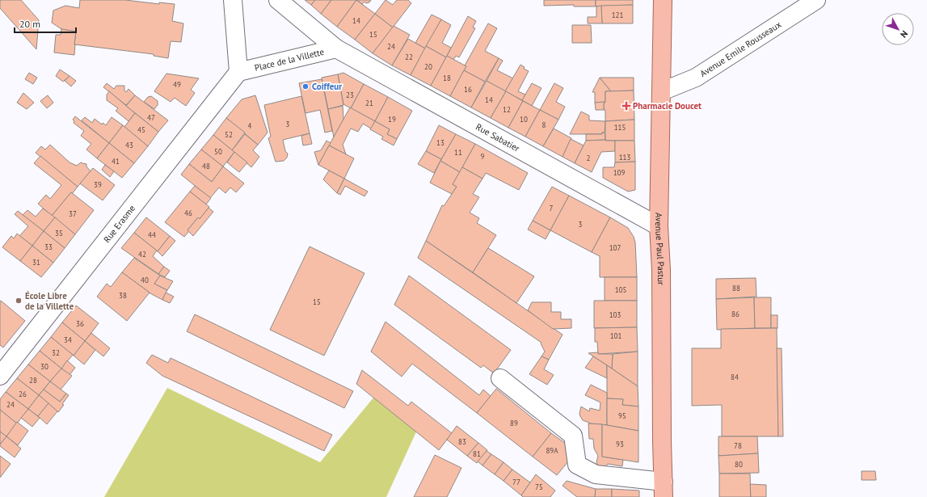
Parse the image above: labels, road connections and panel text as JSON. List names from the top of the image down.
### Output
{
  "streets": {
    "main road": ["Avenue Paul Pastur"],
    "street": [
      "Avenue Emile Rousseaux",
      "Place de la Villette",
      "Rue Sabatier",
      "Rue Erasme"
    ]
  },
  "crossings": [
    ["Avenue Emile Rousseaux", "Avenue Paul Pastur"],
    ["Place de la Villette", "Rue Sabatier"],
    ["Place de la Villette", "Rue Erasme"],
    ["Rue Sabatier", "Avenue Paul Pastur"]
  ],
  "places": {
    "other": ["Coiffeur", "École Libre de la Villette"],
    "health": ["Pharmacie Doucet"]
  },
  "house_numbers": [
    "121",
    "14",
    "15",
    "24",
    "22",
    "20",
    "18",
    "49",
    "16",
    "23",
    "14",
    "21",
    "12",
    "47",
    "19",
    "10",
    "3",
    "8",
    "4",
    "115",
    "45",
    "52",
    "13",
    "43",
    "50",
    "11",
    "9",
    "113",
    "2",
    "41",
    "48",
    "109",
    "39",
    "7",
    "46",
    "37",
    "3",
    "35",
    "44",
    "33",
    "107",
    "42",
    "31",
    "40",
    "88",
    "105",
    "38",
    "15",
    "86",
    "103",
    "36",
    "101",
    "34",
    "32",
    "30",
    "84",
    "28",
    "26",
    "24",
    "95",
    "89",
    "83",
    "93",
    "78",
    "89A",
    "81",
    "80",
    "77",
    "75"
  ],
  "scale_bar": "20 m",
  "north": "bottom right"
}
